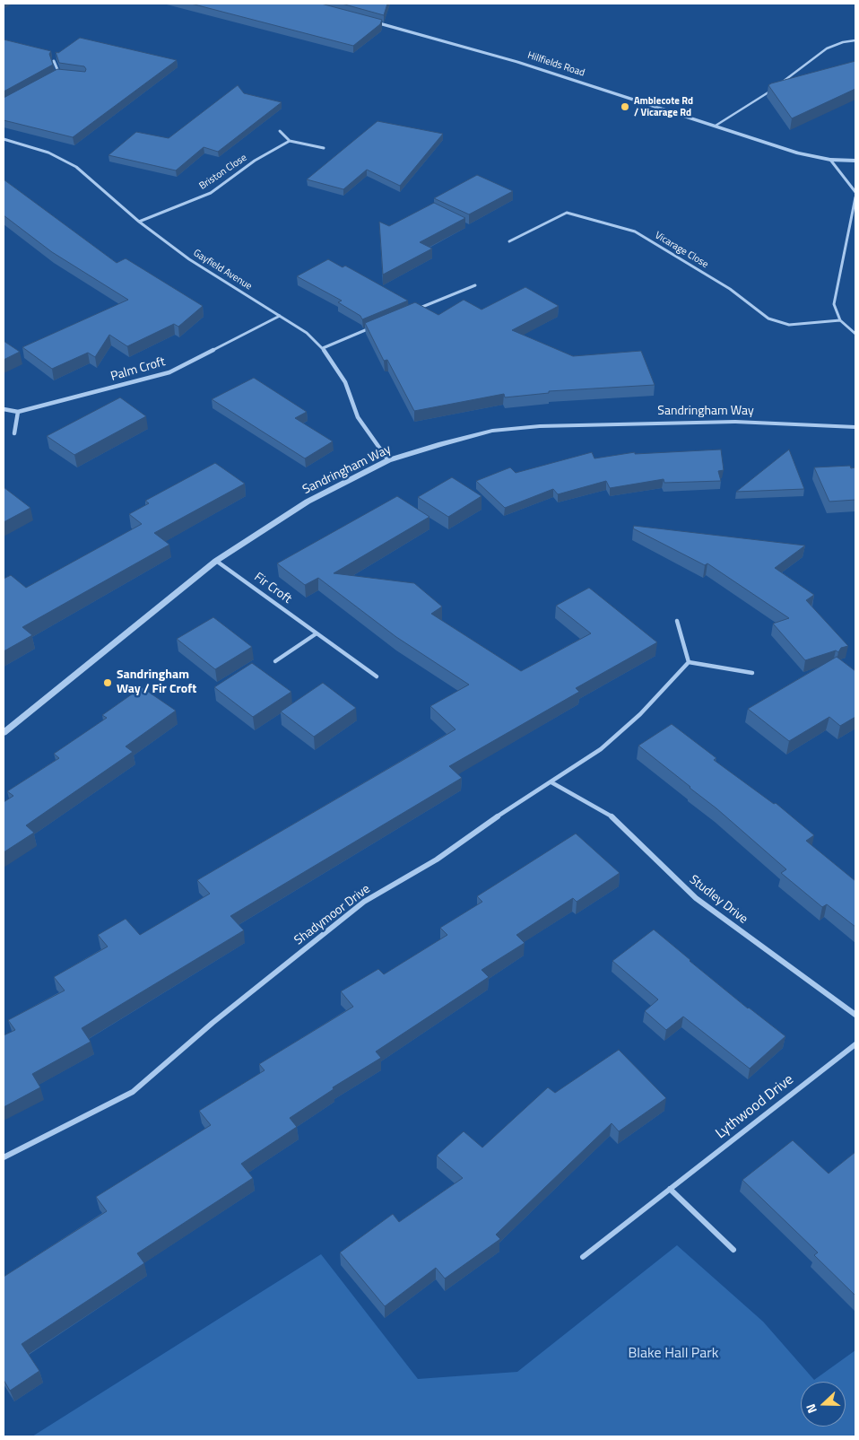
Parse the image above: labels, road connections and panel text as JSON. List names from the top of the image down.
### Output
{
  "streets": {
    "street": [
      "Hillfields Road",
      "Briston Close",
      "Vicarage Close",
      "Gayfield Avenue",
      "Palm Croft",
      "Sandringham Way",
      "Fir Croft",
      "Studley Drive",
      "Shadymoor Drive",
      "Lythwood Drive"
    ]
  },
  "crossings": [
    ["Briston Close", "Gayfield Avenue"],
    ["Gayfield Avenue", "Palm Croft"],
    ["Gayfield Avenue", "Sandringham Way"],
    ["Sandringham Way", "Fir Croft"],
    ["Studley Drive", "Shadymoor Drive"]
  ],
  "parks": ["Blake Hall Park"],
  "places": ["Amblecote Rd / Vicarage Rd", "Sandringham Way / Fir Croft"],
  "north": "left"
}
